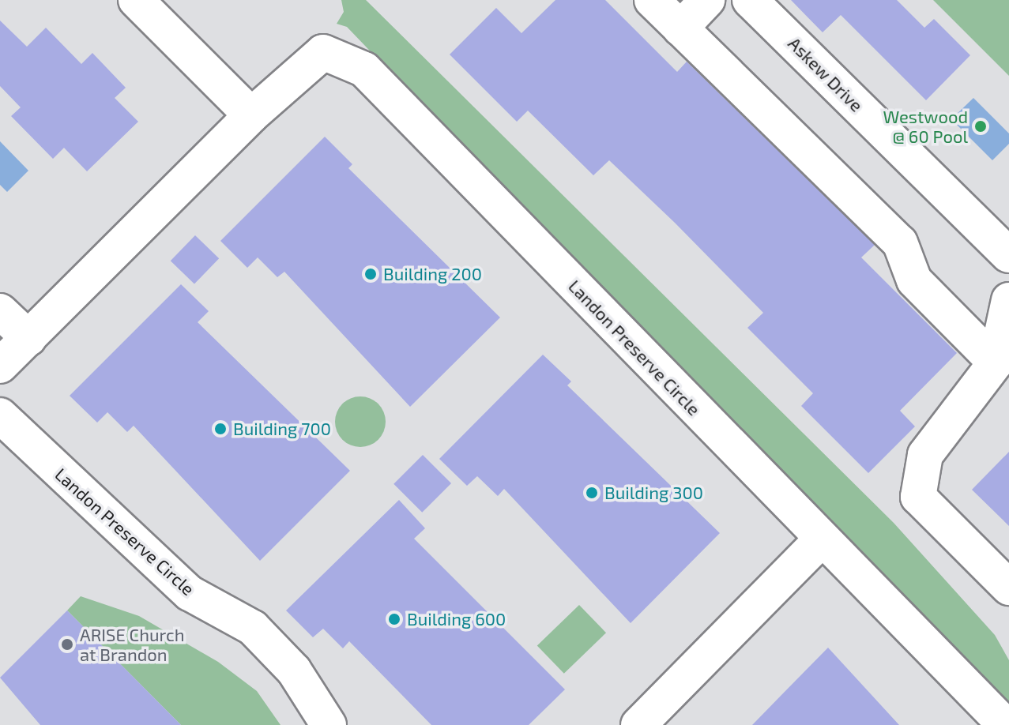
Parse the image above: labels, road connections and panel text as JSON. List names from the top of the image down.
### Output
{
  "streets": {
    "street": ["Askew Drive", "Landon Preserve Circle"]
  },
  "places": [
    "Westwood @ 60 Pool",
    "Building 200",
    "Building 700",
    "Building 300",
    "Building 600",
    "ARISE Church at Brandon"
  ]
}
